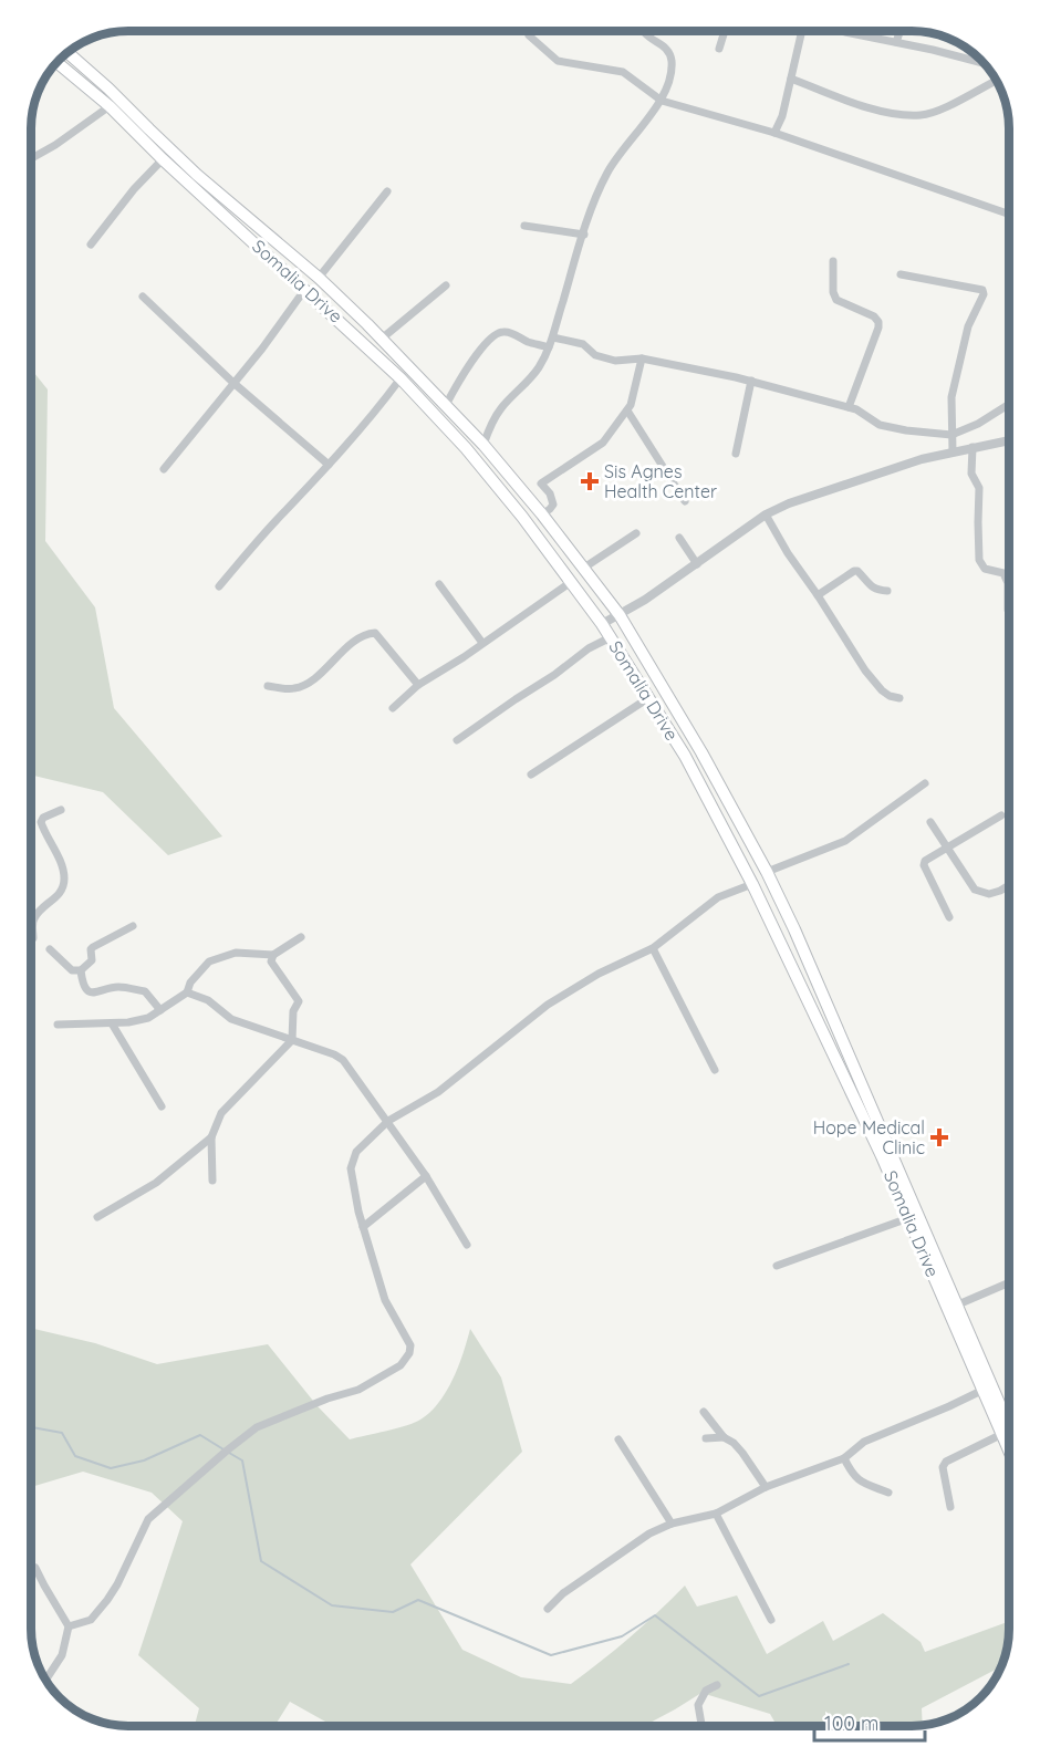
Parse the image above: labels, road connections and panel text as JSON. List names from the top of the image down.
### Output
{
  "streets": {
    "main road": ["Somalia Drive"]
  },
  "places": {
    "health": ["Sis Agnes Health Center", "Hope Medical Clinic"]
  },
  "scale_bar": "100 m"
}
